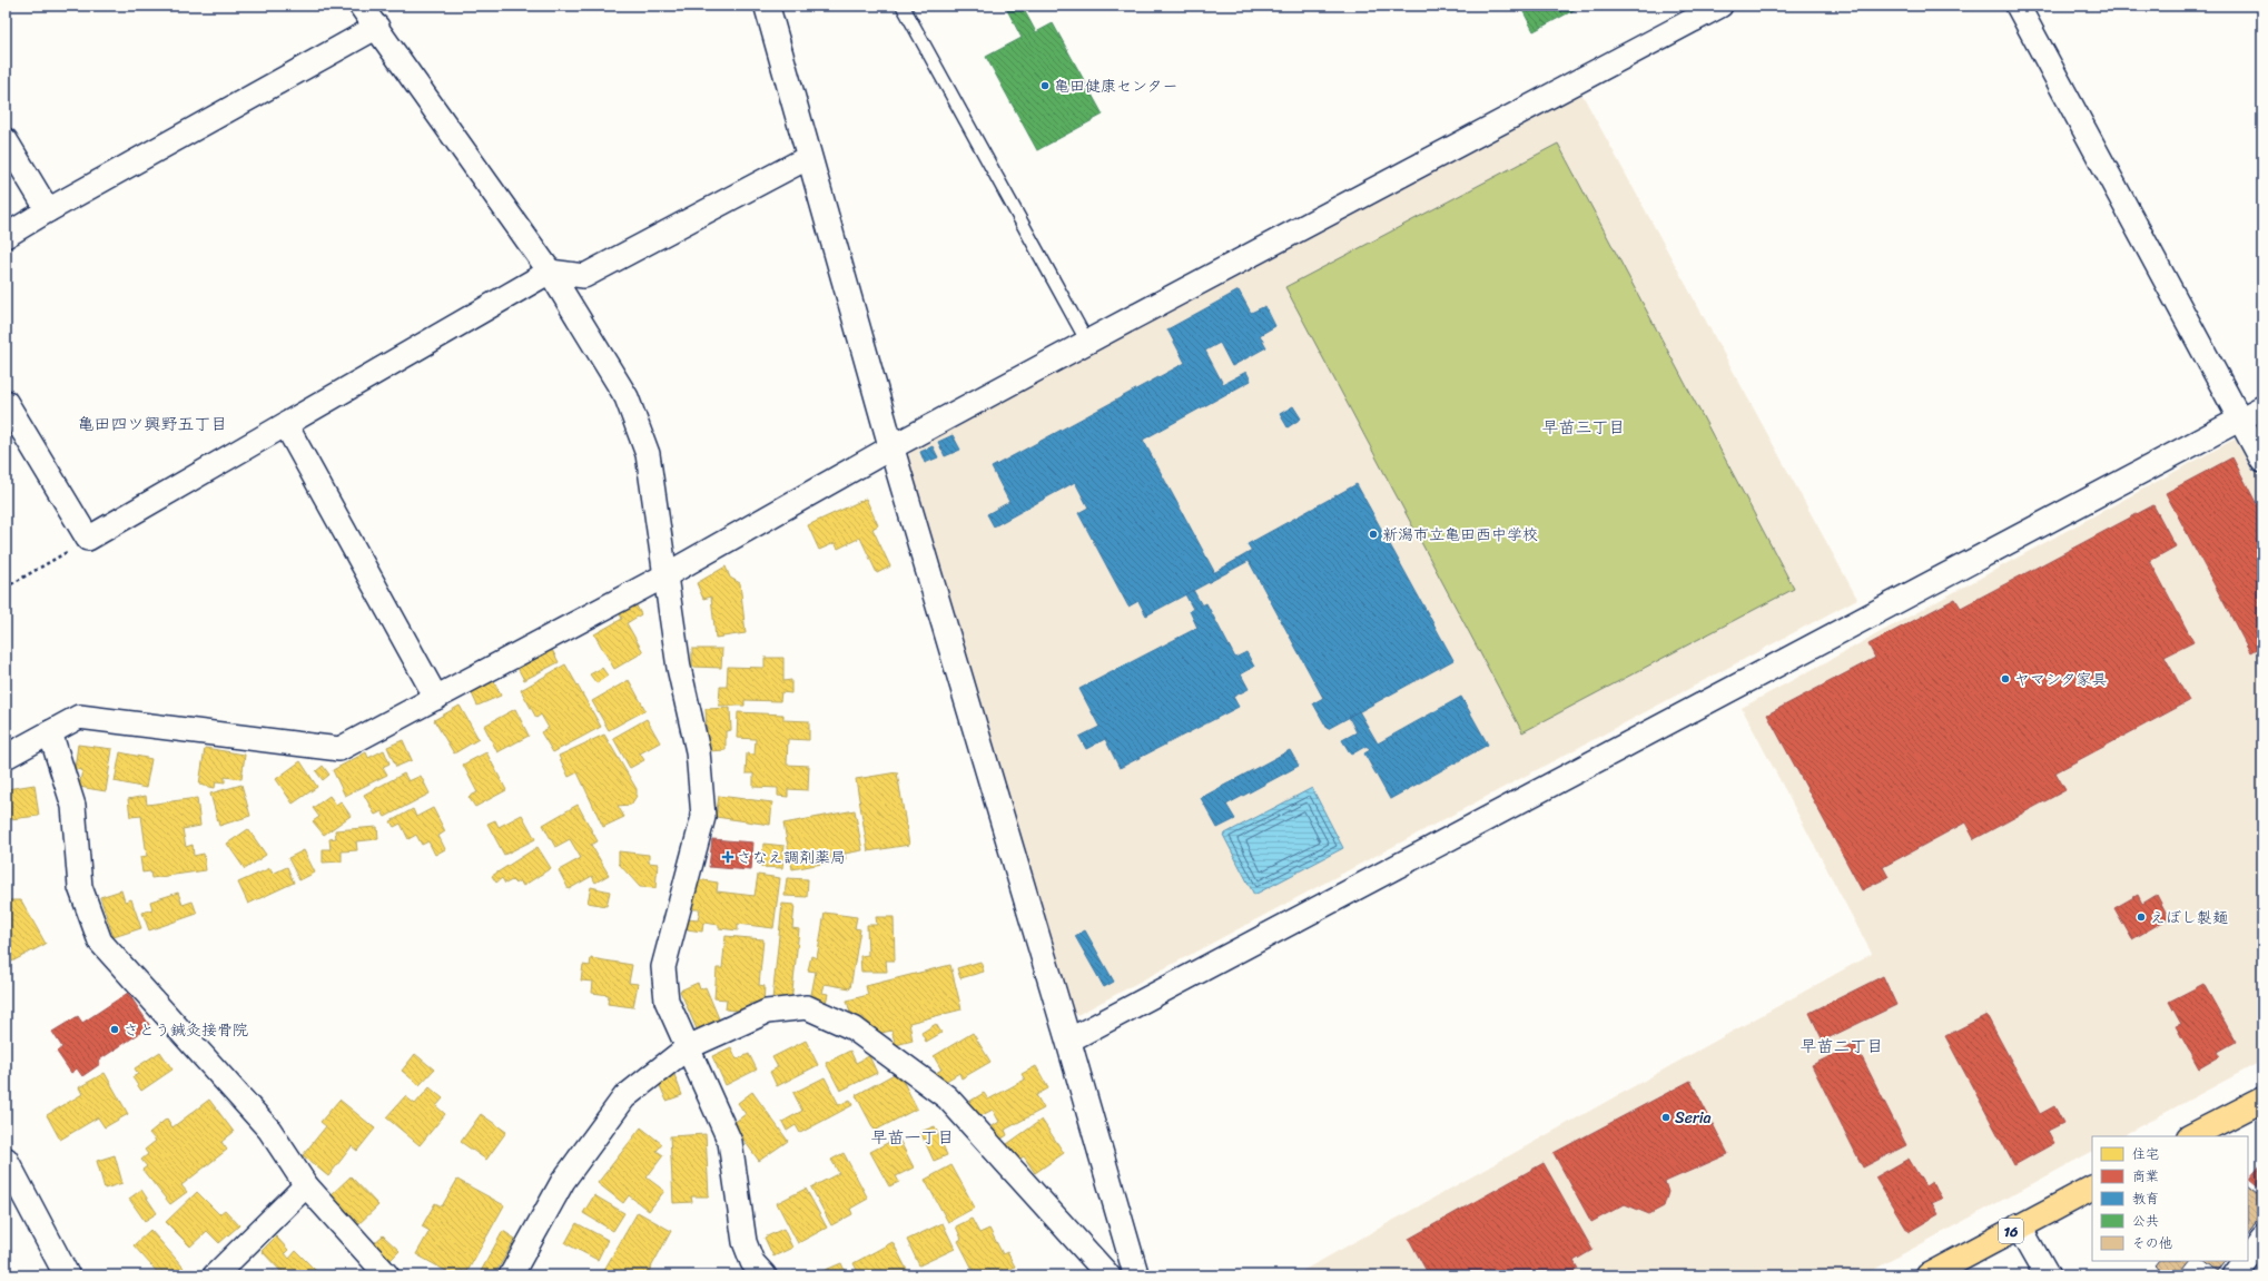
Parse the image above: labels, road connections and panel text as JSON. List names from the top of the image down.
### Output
{
  "streets": {
    "main road": ["16"]
  },
  "districts": [
    "亀田四ツ興野五丁目",
    "早苗三丁目",
    "早苗二丁目",
    "早苗一丁目"
  ],
  "places": {
    "other": [
      "亀田健康センター",
      "新潟市立亀田西中学校",
      "ヤマシタ家具",
      "えぼし製麺",
      "さとう鍼灸接骨院",
      "Seria"
    ],
    "health": ["さなえ調剤薬局"]
  },
  "legend": [
    "住宅",
    "商業",
    "教育",
    "公共",
    "その他"
  ]
}
